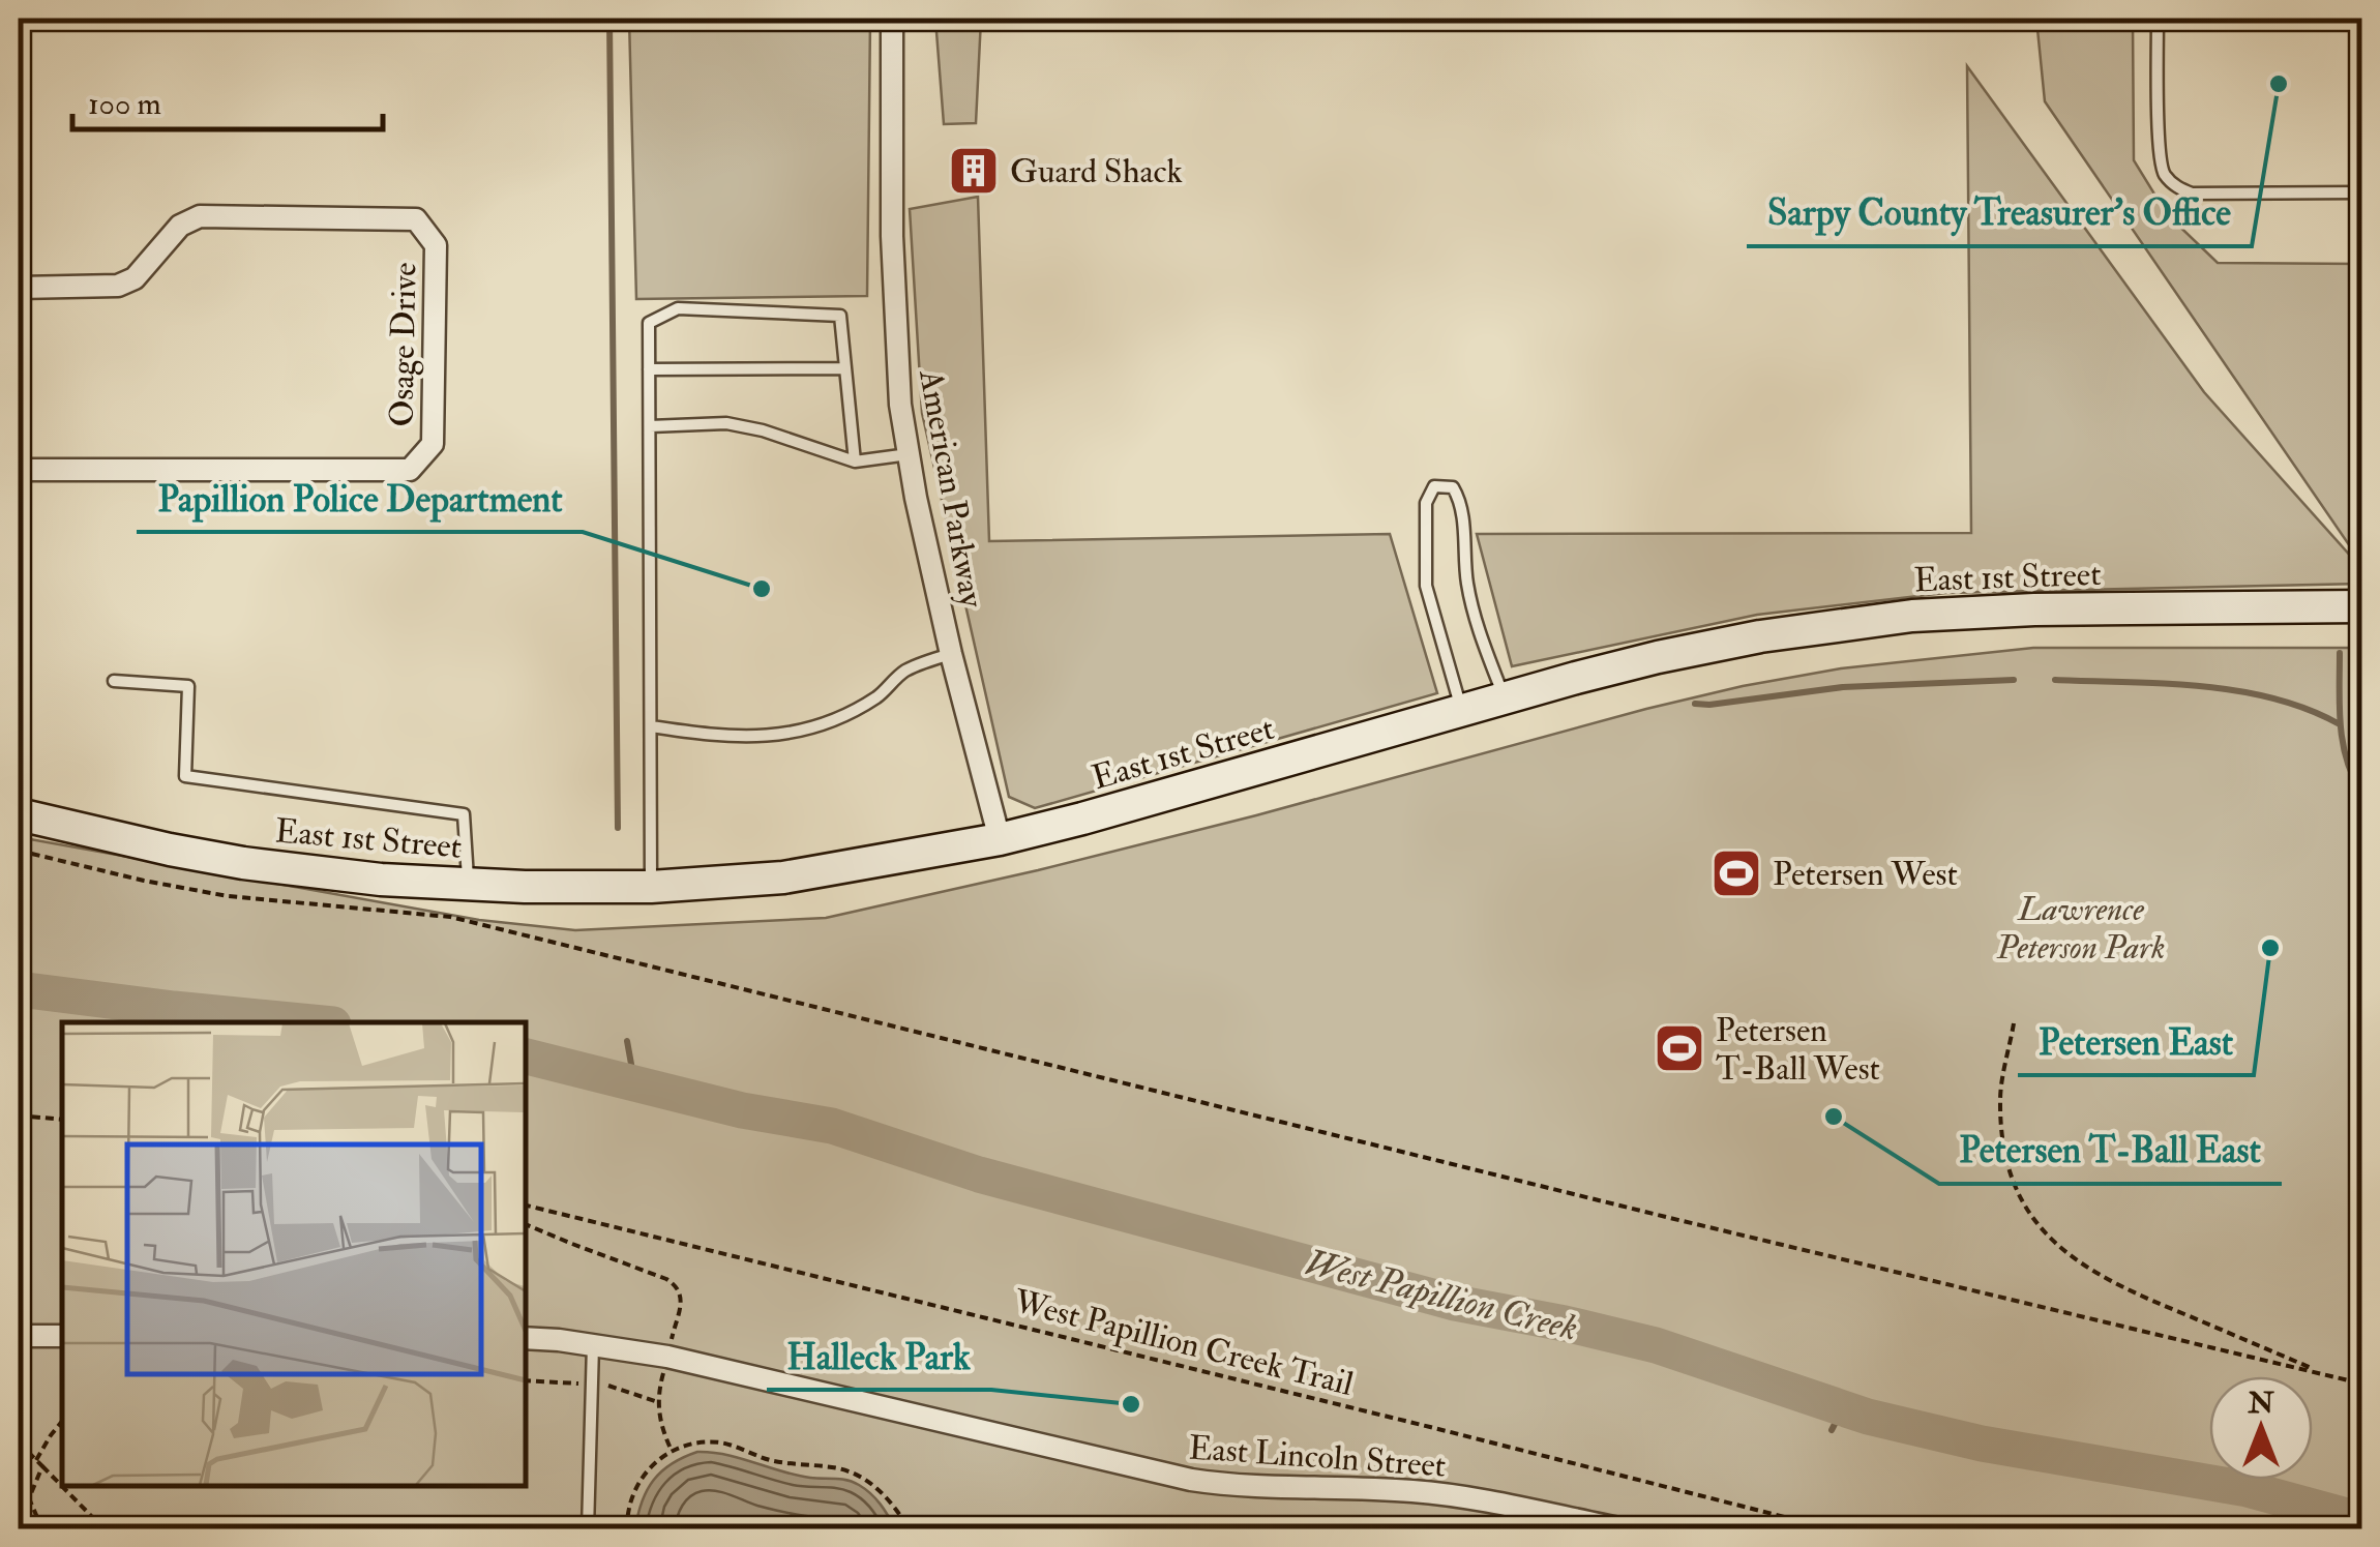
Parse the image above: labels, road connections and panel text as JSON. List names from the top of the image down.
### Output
{
  "streets": {
    "main road": ["East 1st Street"],
    "street": ["Osage Drive", "American Parkway", "East Lincoln Street"],
    "path": ["West Papillion Creek Trail"]
  },
  "crossings": [
    ["American Parkway", "East 1st Street"]
  ],
  "water": ["West Papillion Creek"],
  "parks": ["Lawrence Peterson Park"],
  "places": {
    "other": [
      "Sarpy County Treasurer's Office",
      "Papillion Police Department",
      "Petersen East",
      "Petersen T-Ball East",
      "Halleck Park"
    ],
    "building": ["Guard Shack"],
    "sports": ["Petersen West", "Petersen T-Ball West"]
  },
  "scale_bar": "100 m",
  "north": "top"
}
